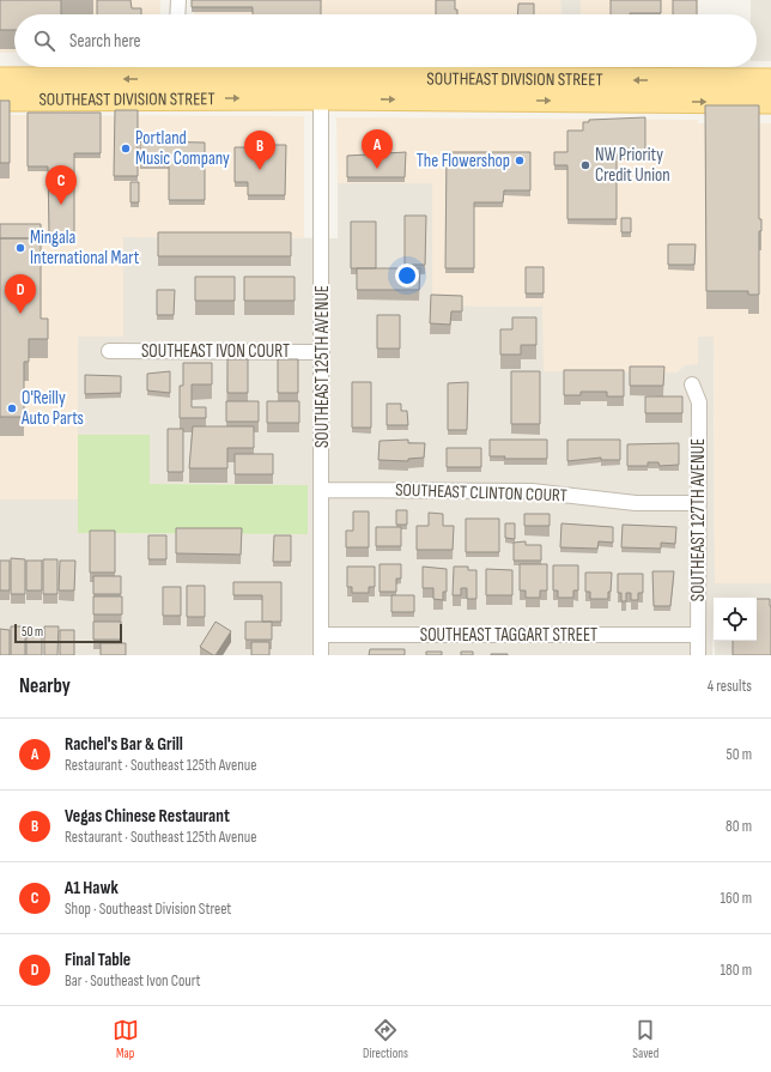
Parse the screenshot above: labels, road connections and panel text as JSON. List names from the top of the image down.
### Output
{
  "streets": {
    "main road": ["SOUTHEAST DIVISION STREET"],
    "street": [
      "SOUTHEAST IVON COURT",
      "SOUTHEAST 125TH AVENUE",
      "SOUTHEAST CLINTON COURT",
      "SOUTHEAST 127TH AVENUE",
      "SOUTHEAST TAGGART STREET"
    ]
  },
  "crossings": [
    ["SOUTHEAST DIVISION STREET", "SOUTHEAST 125TH AVENUE"],
    ["SOUTHEAST IVON COURT", "SOUTHEAST 125TH AVENUE"],
    ["SOUTHEAST 125TH AVENUE", "SOUTHEAST CLINTON COURT"],
    ["SOUTHEAST 125TH AVENUE", "SOUTHEAST TAGGART STREET"],
    ["SOUTHEAST CLINTON COURT", "SOUTHEAST 127TH AVENUE"],
    ["SOUTHEAST 127TH AVENUE", "SOUTHEAST TAGGART STREET"]
  ],
  "places": [
    "Portland Music Company",
    "The Flowershop",
    "NW Priority Credit Union",
    "Mingala International Mart",
    "O'Reilly Auto Parts"
  ],
  "scale_bar": "50 m",
  "page": {
    "search": "Search here",
    "pins": [
      "A",
      "B",
      "C",
      "D"
    ],
    "scale": "50 m",
    "heading": ["Nearby", "4 results"],
    "list": [
      {
        "mark": "A",
        "name": "Rachel's Bar & Grill",
        "note": "Restaurant · Southeast 125th Avenue",
        "value": "50 m"
      },
      {
        "mark": "B",
        "name": "Vegas Chinese Restaurant",
        "note": "Restaurant · Southeast 125th Avenue",
        "value": "80 m"
      },
      {
        "mark": "C",
        "name": "A1 Hawk",
        "note": "Shop · Southeast Division Street",
        "value": "160 m"
      },
      {
        "mark": "D",
        "name": "Final Table",
        "note": "Bar · Southeast Ivon Court",
        "value": "180 m"
      }
    ],
    "nav": ["Map", "Directions", "Saved"]
  }
}
